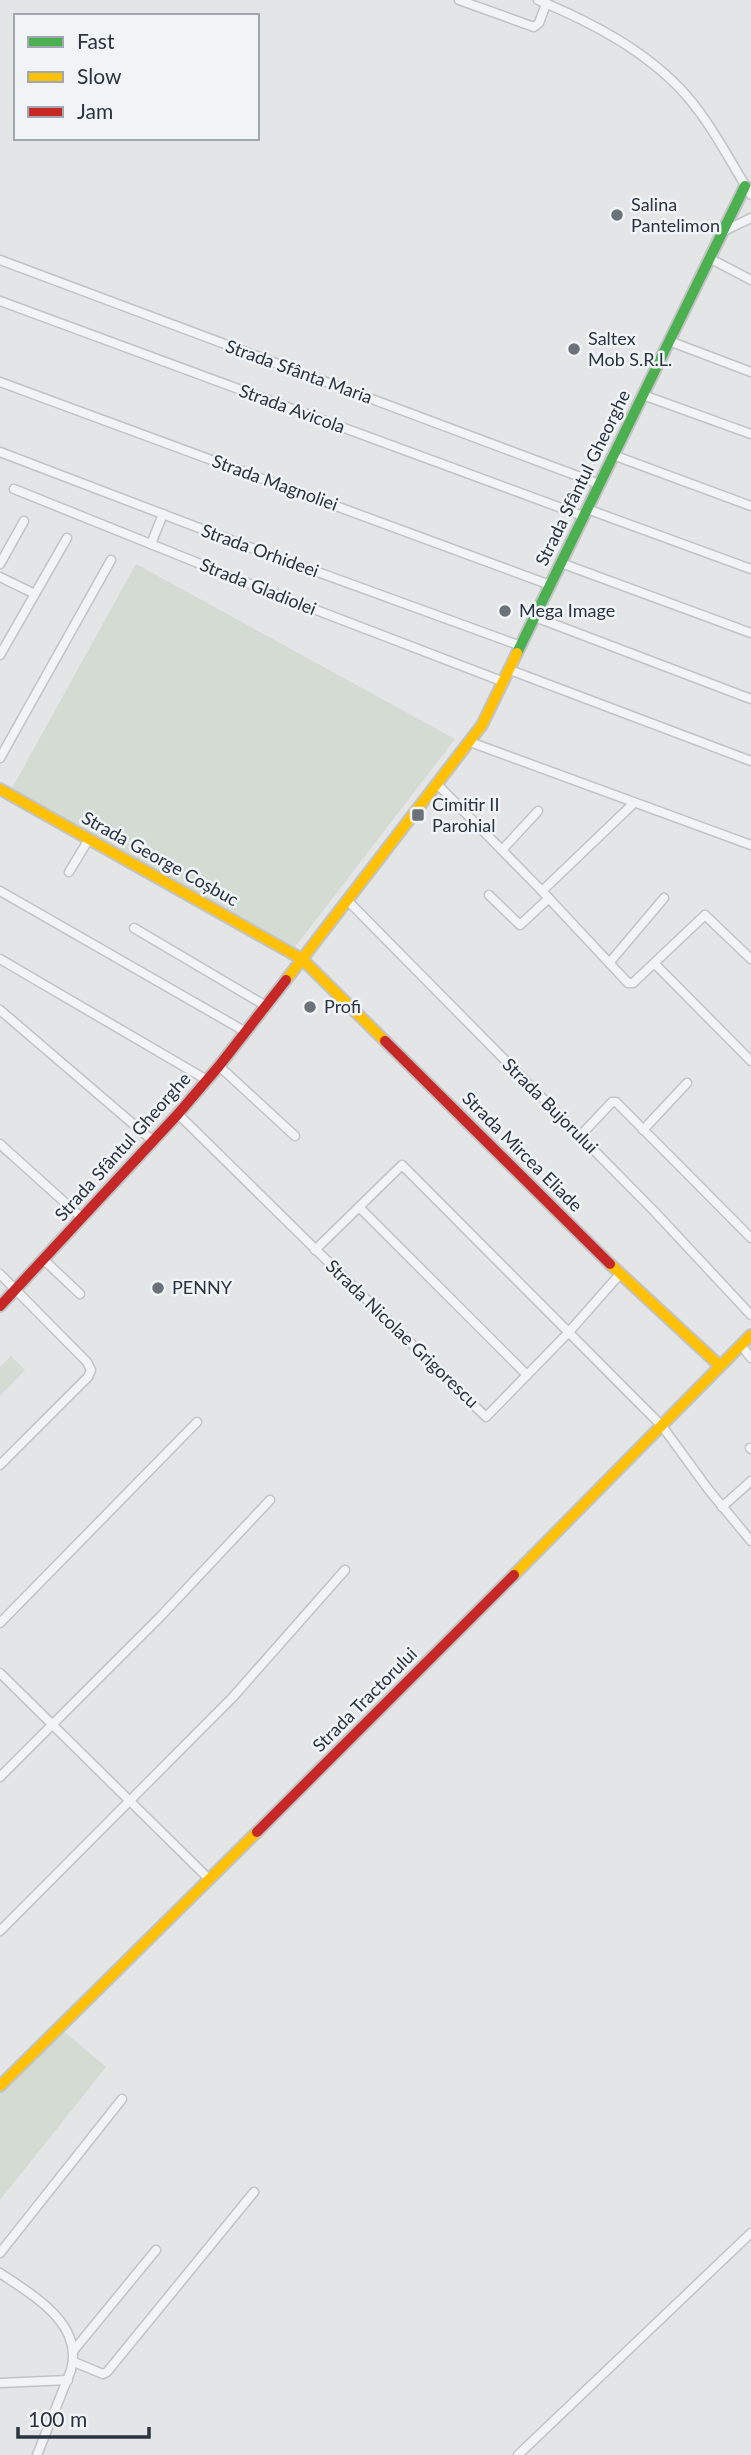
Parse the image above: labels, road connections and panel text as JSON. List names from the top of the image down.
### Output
{
  "streets": {
    "street": [
      "Strada Sfânta Maria",
      "Strada Avicola",
      "Strada Sfântul Gheorghe",
      "Strada Magnoliei",
      "Strada Orhideei",
      "Strada Gladiolei",
      "Strada George Coșbuc",
      "Strada Bujorului",
      "Strada Mircea Eliade",
      "Strada Nicolae Grigorescu",
      "Strada Tractorului"
    ]
  },
  "crossings": [
    ["Strada Sfânta Maria", "Strada Sfântul Gheorghe"],
    ["Strada Avicola", "Strada Sfântul Gheorghe"],
    ["Strada Sfântul Gheorghe", "Strada Magnoliei"],
    ["Strada Sfântul Gheorghe", "Strada Orhideei"],
    ["Strada Sfântul Gheorghe", "Strada Gladiolei"],
    ["Strada Sfântul Gheorghe", "Strada George Coșbuc"],
    ["Strada Sfântul Gheorghe", "Strada Bujorului"],
    ["Strada Sfântul Gheorghe", "Strada Mircea Eliade"],
    ["Strada Sfântul Gheorghe", "Strada Nicolae Grigorescu"],
    ["Strada George Coșbuc", "Strada Mircea Eliade"],
    ["Strada Mircea Eliade", "Strada Nicolae Grigorescu"],
    ["Strada Mircea Eliade", "Strada Tractorului"]
  ],
  "places": {
    "other": [
      "Salina Pantelimon",
      "Saltex Mob S.R.L.",
      "Mega Image",
      "Profi",
      "PENNY"
    ],
    "transit": ["Cimitir II Parohial"]
  },
  "legend": ["Fast", "Slow", "Jam"],
  "scale_bar": "100 m"
}
